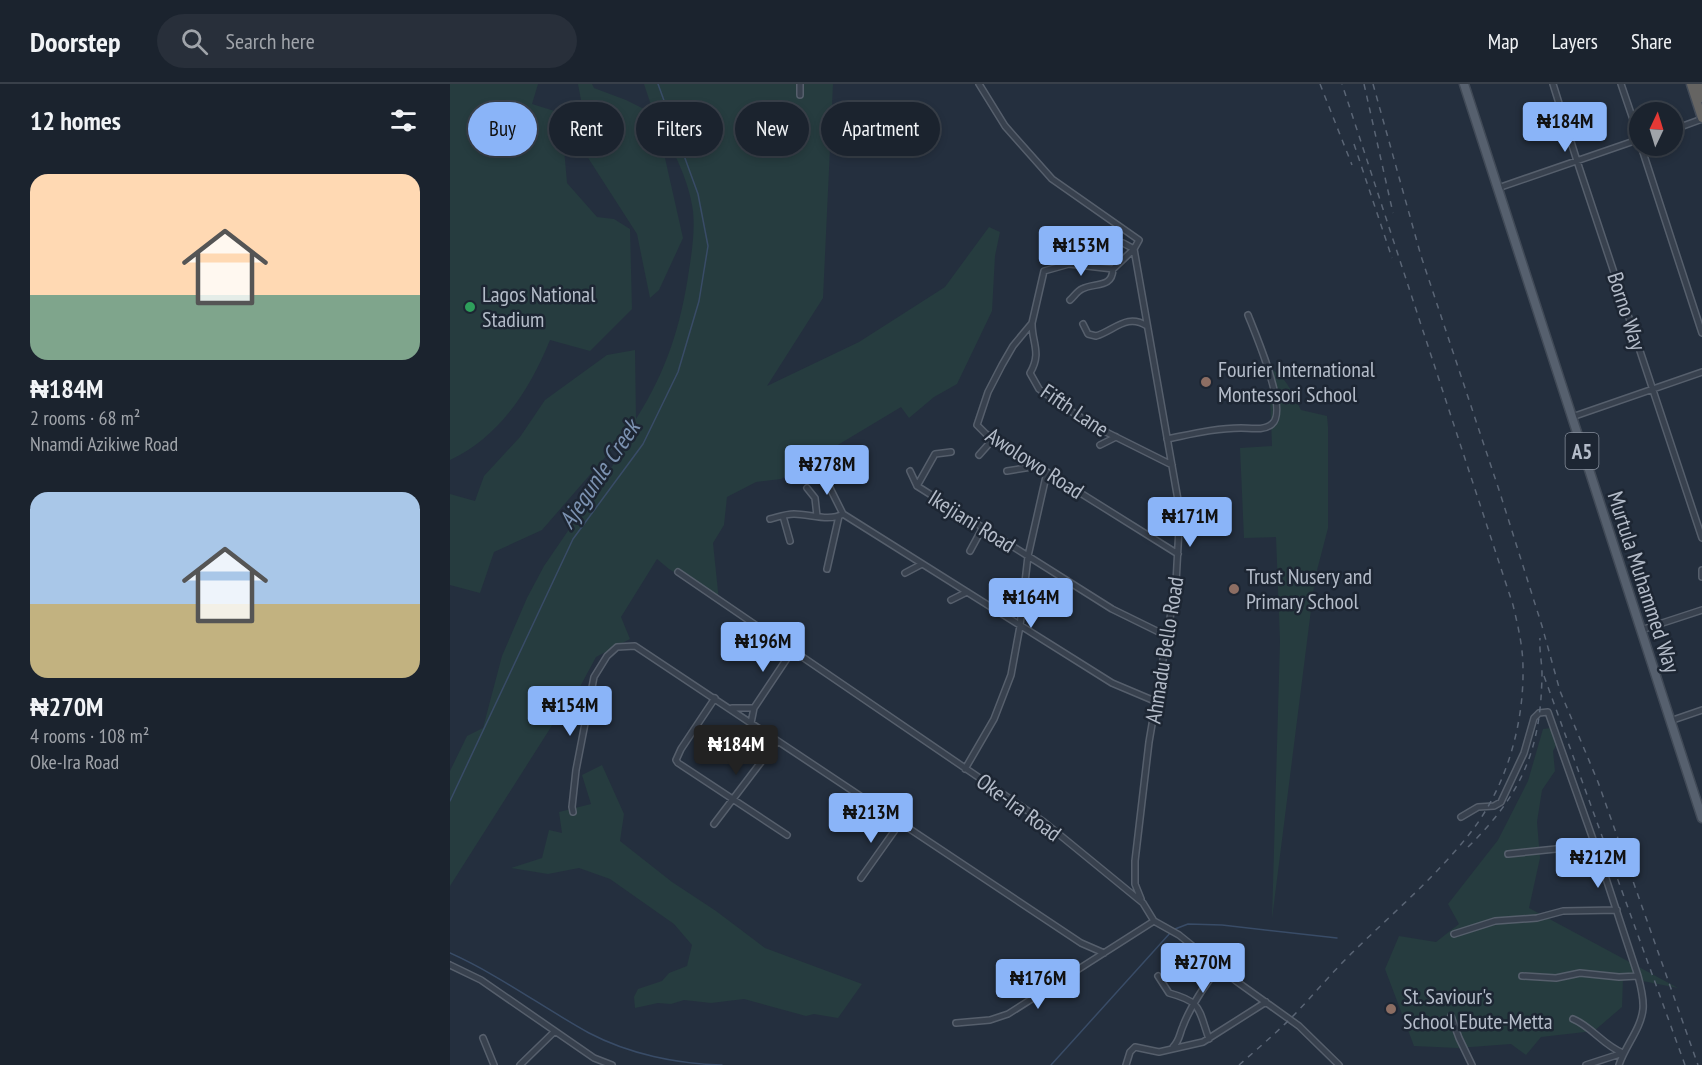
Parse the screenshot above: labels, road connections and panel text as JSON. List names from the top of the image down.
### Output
{
  "streets": {
    "main road": ["A5", "Murtula Muhammed Way"],
    "street": [
      "Borno Way",
      "Fifth Lane",
      "Awolowo Road",
      "Ikejiani Road",
      "Ahmadu Bello Road",
      "Oke-Ira Road"
    ]
  },
  "crossings": [
    ["Fifth Lane", "Awolowo Road"],
    ["Fifth Lane", "Ahmadu Bello Road"],
    ["Awolowo Road", "Ahmadu Bello Road"],
    ["Ikejiani Road", "Ahmadu Bello Road"],
    ["Ahmadu Bello Road", "Oke-Ira Road"]
  ],
  "water": ["Ajegunle Creek"],
  "places": [
    "Lagos National Stadium",
    "Fourier International Montessori School",
    "Trust Nusery and Primary School",
    "St. Saviour's School Ebute-Metta"
  ],
  "north": "top",
  "page": {
    "header": "Doorstep",
    "search": "Search here",
    "nav": ["Map", "Layers", "Share"],
    "heading": "12 homes",
    "price": [
      "₦184M",
      "₦153M",
      "₦278M",
      "₦171M",
      "₦164M",
      "₦196M",
      "₦154M",
      "₦184M",
      "₦213M",
      "₦212M",
      "₦270M",
      "₦176M"
    ],
    "chip": [
      "Buy",
      "Rent",
      "Filters",
      "New",
      "Apartment"
    ],
    "list": [
      {
        "name": "₦184M",
        "note": "2 rooms · 68 m² · Nnamdi Azikiwe Road"
      },
      {
        "name": "₦270M",
        "note": "4 rooms · 108 m² · Oke-Ira Road"
      }
    ]
  }
}
